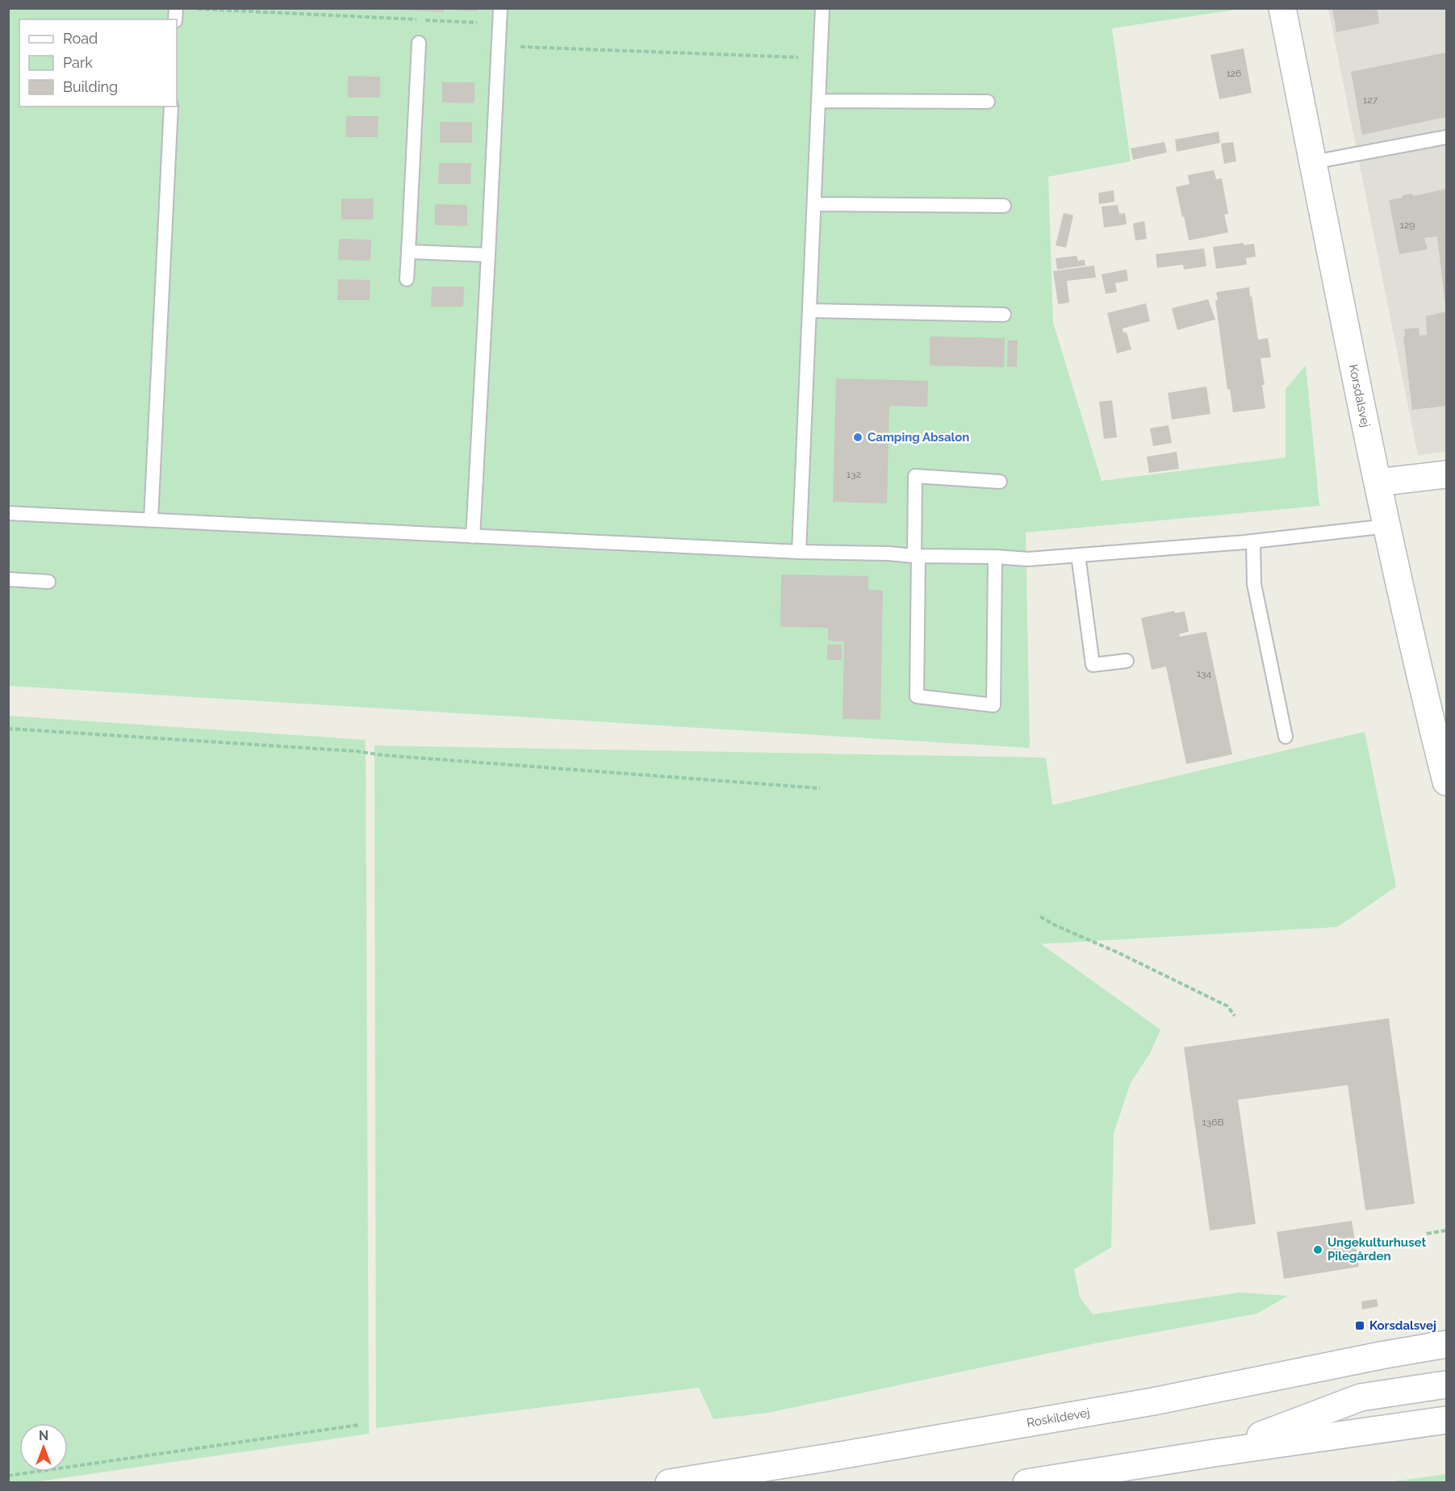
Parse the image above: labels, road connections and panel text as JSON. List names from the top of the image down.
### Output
{
  "streets": {
    "main road": ["Korsdalsvej", "Roskildevej"]
  },
  "places": {
    "other": ["Camping Absalon", "Ungekulturhuset Pilegården"],
    "transit": ["Korsdalsvej"]
  },
  "house_numbers": [
    "126",
    "127",
    "129",
    "132",
    "134",
    "136B"
  ],
  "legend": ["Road", "Park", "Building"],
  "north": "top"
}
